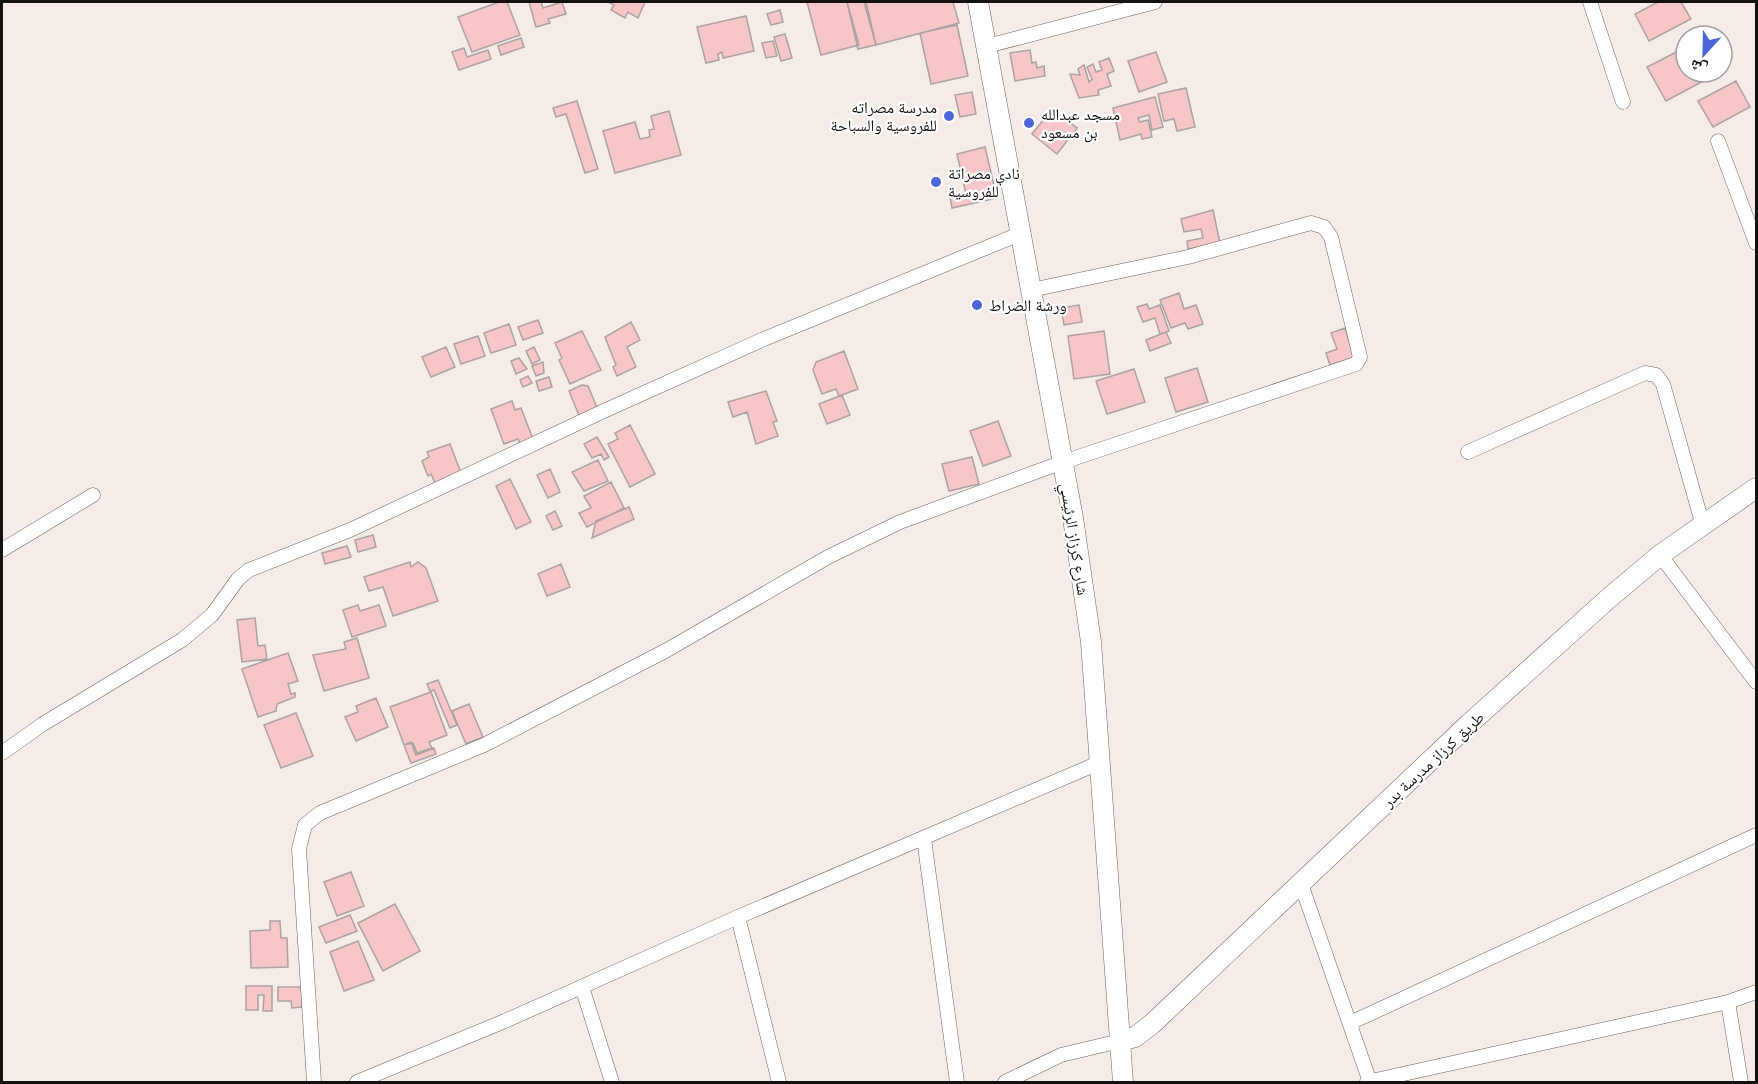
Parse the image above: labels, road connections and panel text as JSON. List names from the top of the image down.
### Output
{
  "streets": {
    "street": ["شارع كرزاز الرئيسي", "طريق كرزاز مدرسة بدر"]
  },
  "crossings": [
    ["شارع كرزاز الرئيسي", "طريق كرزاز مدرسة بدر"]
  ],
  "places": [
    "مدرسة مصراته للفروسية والسباحة",
    "مسجد عبدالله بن مسعود",
    "نادي مصراتة للفروسية",
    "ورشة الضراط"
  ],
  "north": "bottom"
}
